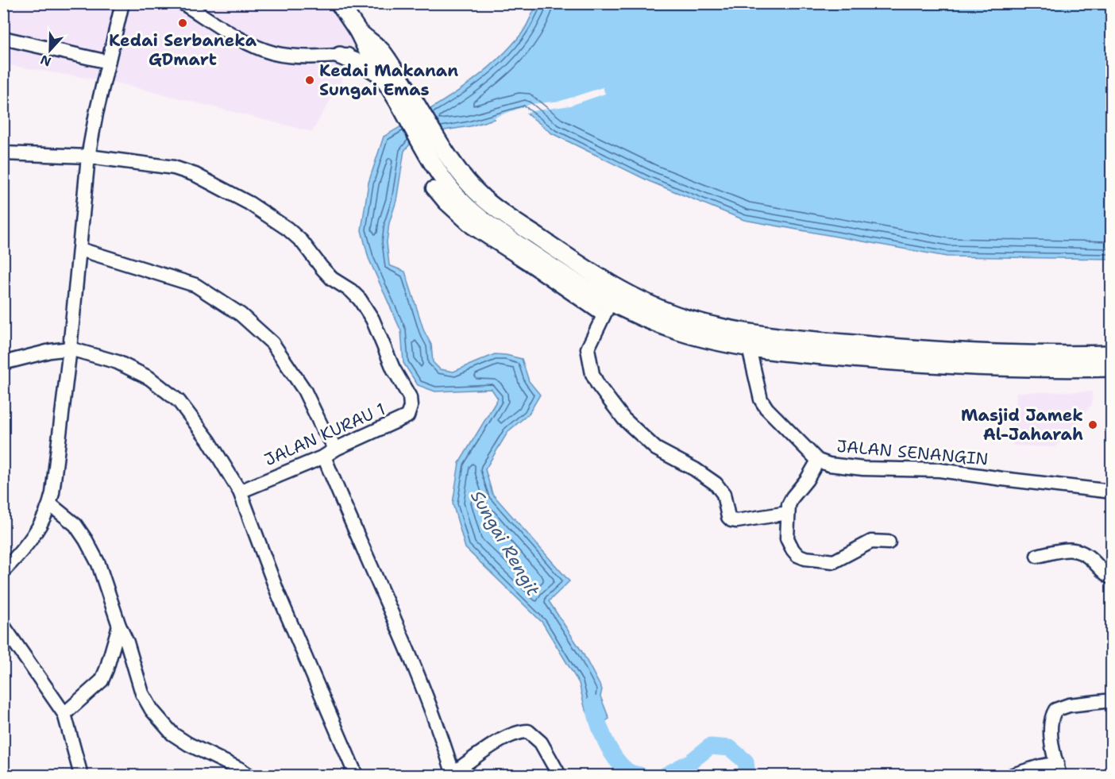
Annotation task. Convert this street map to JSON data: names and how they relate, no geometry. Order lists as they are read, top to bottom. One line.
{"streets":{"street":["JALAN KURAU 1","JALAN SENANGIN"]},"water":["Sungai Rengit"],"places":["Kedai Serbaneka GDmart","Kedai Makanan Sungai Emas","Masjid Jamek Al-Jaharah"],"north":"bottom"}
